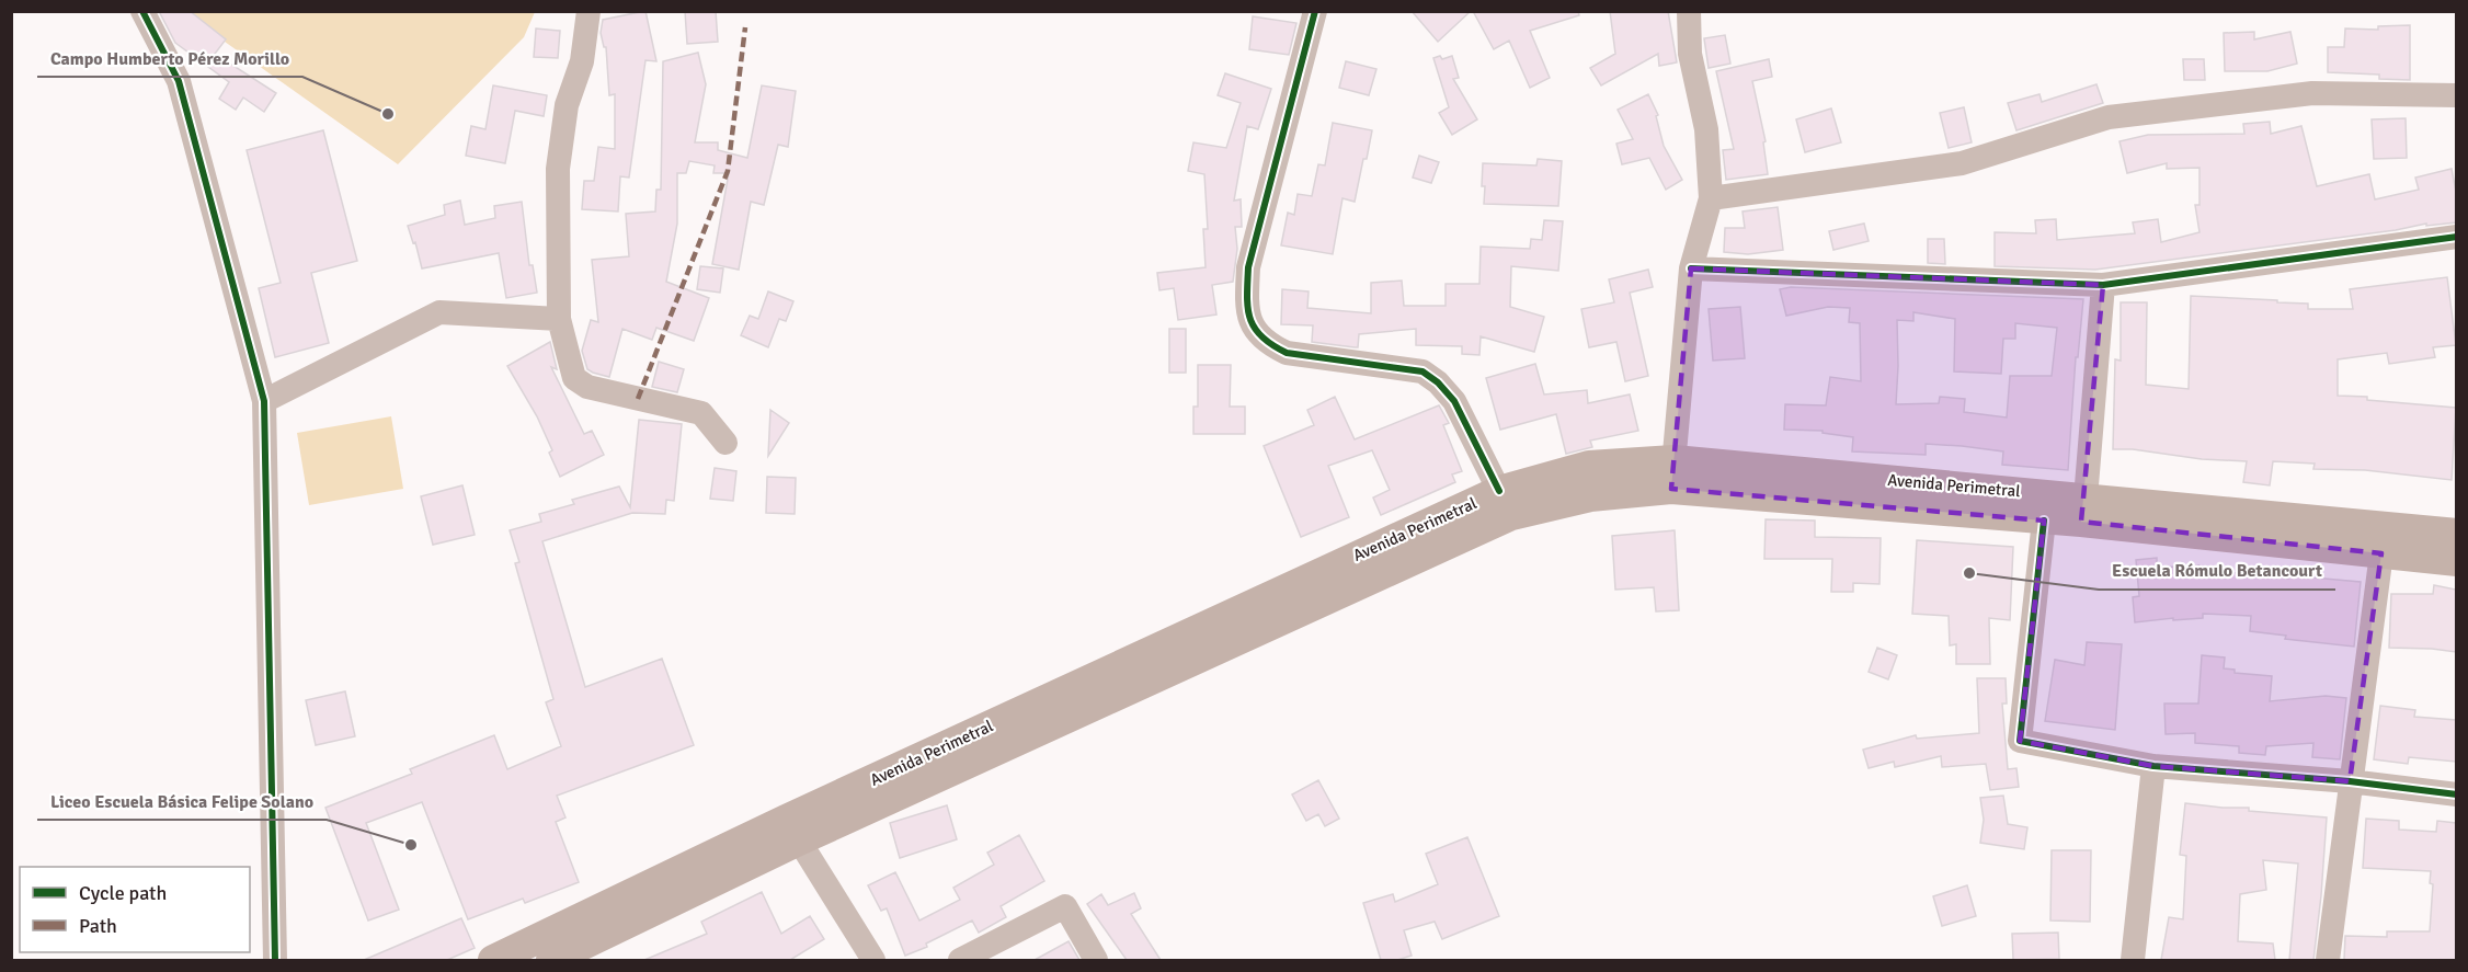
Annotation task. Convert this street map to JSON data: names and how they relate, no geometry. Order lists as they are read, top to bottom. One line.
{"streets":{"main road":["Avenida Perimetral"]},"places":["Campo Humberto Pérez Morillo","Escuela Rómulo Betancourt","Liceo Escuela Básica Felipe Solano"],"legend":["Cycle path","Path"]}
